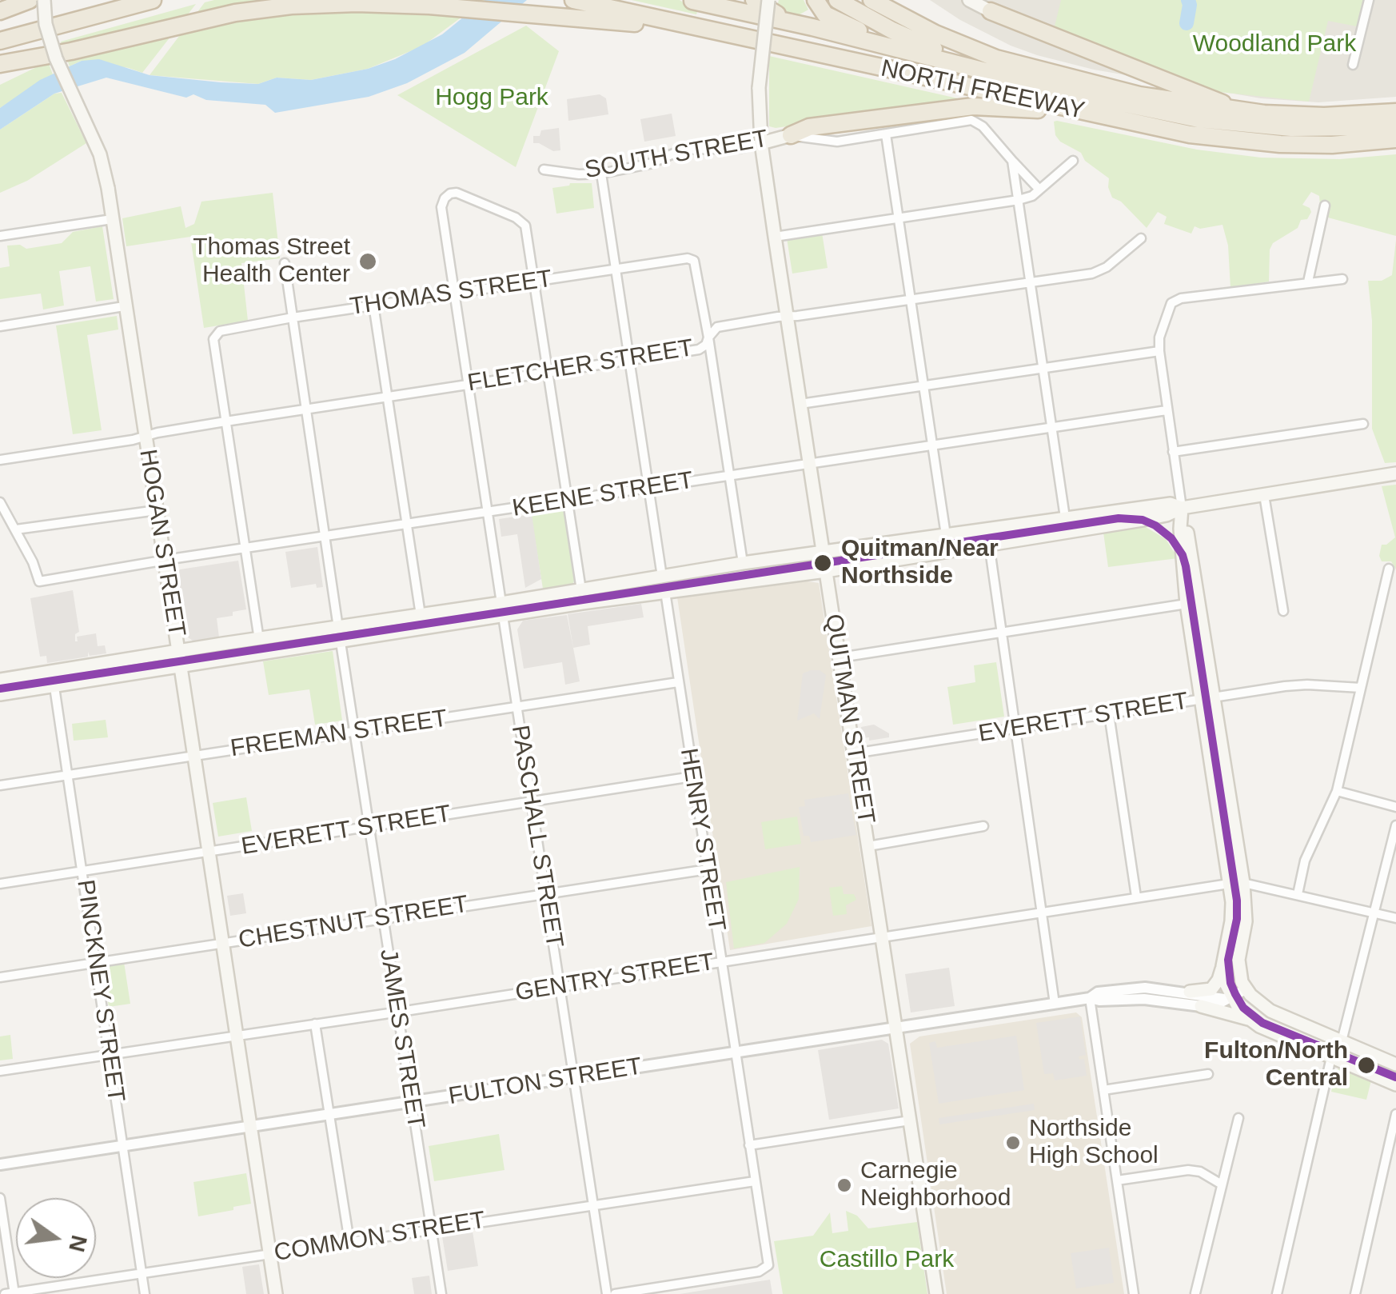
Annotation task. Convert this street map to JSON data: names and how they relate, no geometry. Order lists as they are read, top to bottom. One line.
{"streets":{"highway":["NORTH FREEWAY"],"main road":["SOUTH STREET","HOGAN STREET","QUITMAN STREET"],"street":["THOMAS STREET","FLETCHER STREET","KEENE STREET","EVERETT STREET","FREEMAN STREET","PASCHALL STREET","HENRY STREET","CHESTNUT STREET","GENTRY STREET","PINCKNEY STREET","JAMES STREET","FULTON STREET","COMMON STREET"]},"crossings":[["SOUTH STREET","QUITMAN STREET"],["THOMAS STREET","FLETCHER STREET"],["THOMAS STREET","PASCHALL STREET"],["FLETCHER STREET","HOGAN STREET"],["FLETCHER STREET","QUITMAN STREET"],["FLETCHER STREET","PASCHALL STREET"],["KEENE STREET","HOGAN STREET"],["KEENE STREET","QUITMAN STREET"],["KEENE STREET","PASCHALL STREET"],["HOGAN STREET","EVERETT STREET"],["HOGAN STREET","FREEMAN STREET"],["HOGAN STREET","CHESTNUT STREET"],["HOGAN STREET","GENTRY STREET"],["HOGAN STREET","FULTON STREET"],["HOGAN STREET","COMMON STREET"],["EVERETT STREET","QUITMAN STREET"],["EVERETT STREET","PASCHALL STREET"],["EVERETT STREET","HENRY STREET"],["EVERETT STREET","PINCKNEY STREET"],["EVERETT STREET","JAMES STREET"],["QUITMAN STREET","GENTRY STREET"],["QUITMAN STREET","FULTON STREET"],["FREEMAN STREET","PASCHALL STREET"],["FREEMAN STREET","HENRY STREET"],["FREEMAN STREET","PINCKNEY STREET"],["FREEMAN STREET","JAMES STREET"],["PASCHALL STREET","CHESTNUT STREET"],["PASCHALL STREET","GENTRY STREET"],["PASCHALL STREET","FULTON STREET"],["PASCHALL STREET","COMMON STREET"],["HENRY STREET","CHESTNUT STREET"],["HENRY STREET","GENTRY STREET"],["HENRY STREET","FULTON STREET"],["HENRY STREET","COMMON STREET"],["CHESTNUT STREET","PINCKNEY STREET"],["CHESTNUT STREET","JAMES STREET"],["GENTRY STREET","PINCKNEY STREET"],["GENTRY STREET","JAMES STREET"],["PINCKNEY STREET","FULTON STREET"],["PINCKNEY STREET","COMMON STREET"],["JAMES STREET","FULTON STREET"],["JAMES STREET","COMMON STREET"]],"parks":["Woodland Park","Hogg Park","Castillo Park"],"places":["Thomas Street Health Center","Quitman/Near Northside","Fulton/North Central","Northside High School","Carnegie Neighborhood"],"north":"right"}
